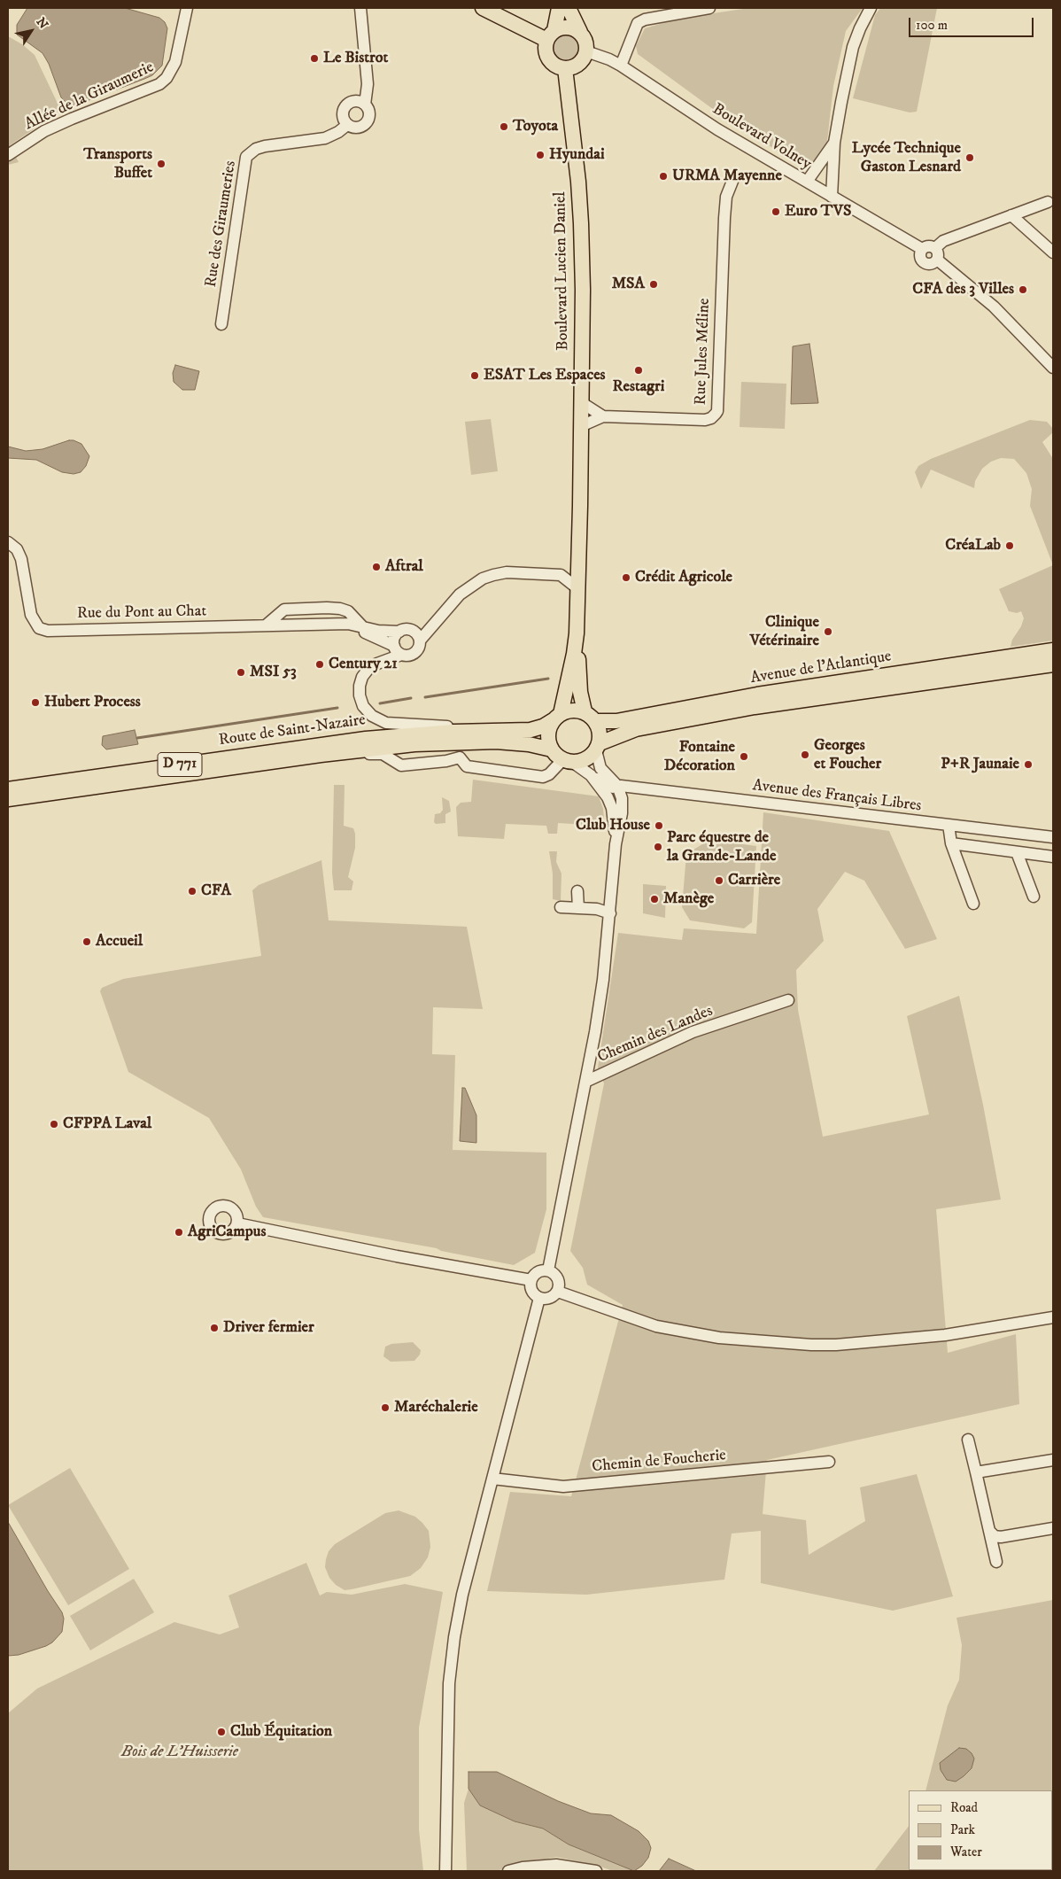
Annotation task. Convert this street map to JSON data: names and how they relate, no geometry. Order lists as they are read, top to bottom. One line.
{"streets":{"main road":["Boulevard Lucien Daniel","Avenue de l'Atlantique","Route de Saint-Nazaire","D 771"],"street":["Allée de la Giraumerie","Boulevard Volney","Rue des Giraumeries","Rue Jules Méline","Rue du Pont au Chat","Avenue des Français Libres","Chemin des Landes","Chemin de Foucherie"]},"crossings":[["Boulevard Volney","Boulevard Lucien Daniel"],["Boulevard Lucien Daniel","Rue Jules Méline"],["Boulevard Lucien Daniel","Avenue de l'Atlantique"],["Boulevard Lucien Daniel","Route de Saint-Nazaire"],["Avenue de l'Atlantique","Route de Saint-Nazaire"]],"parks":["Bois de L'Huisserie"],"places":["Le Bistrot","Toyota","Hyundai","Lycée Technique Gaston Lesnard","Transports Buffet","URMA Mayenne","Euro TVS","MSA","CFA des 3 Villes","Restagri","ESAT Les Espaces","CréaLab","Aftral","Crédit Agricole","Clinique Vétérinaire","Century 21","MSI 53","Hubert Process","Georges et Foucher","Fontaine Décoration","P+R Jaunaie","Club House","Parc équestre de la Grande-Lande","Carrière","CFA","Manège","Accueil","CFPPA Laval","AgriCampus","Driver fermier","Maréchalerie","Club Équitation"],"legend":["Road","Park","Water"],"scale_bar":"100 m","north":"top right"}
